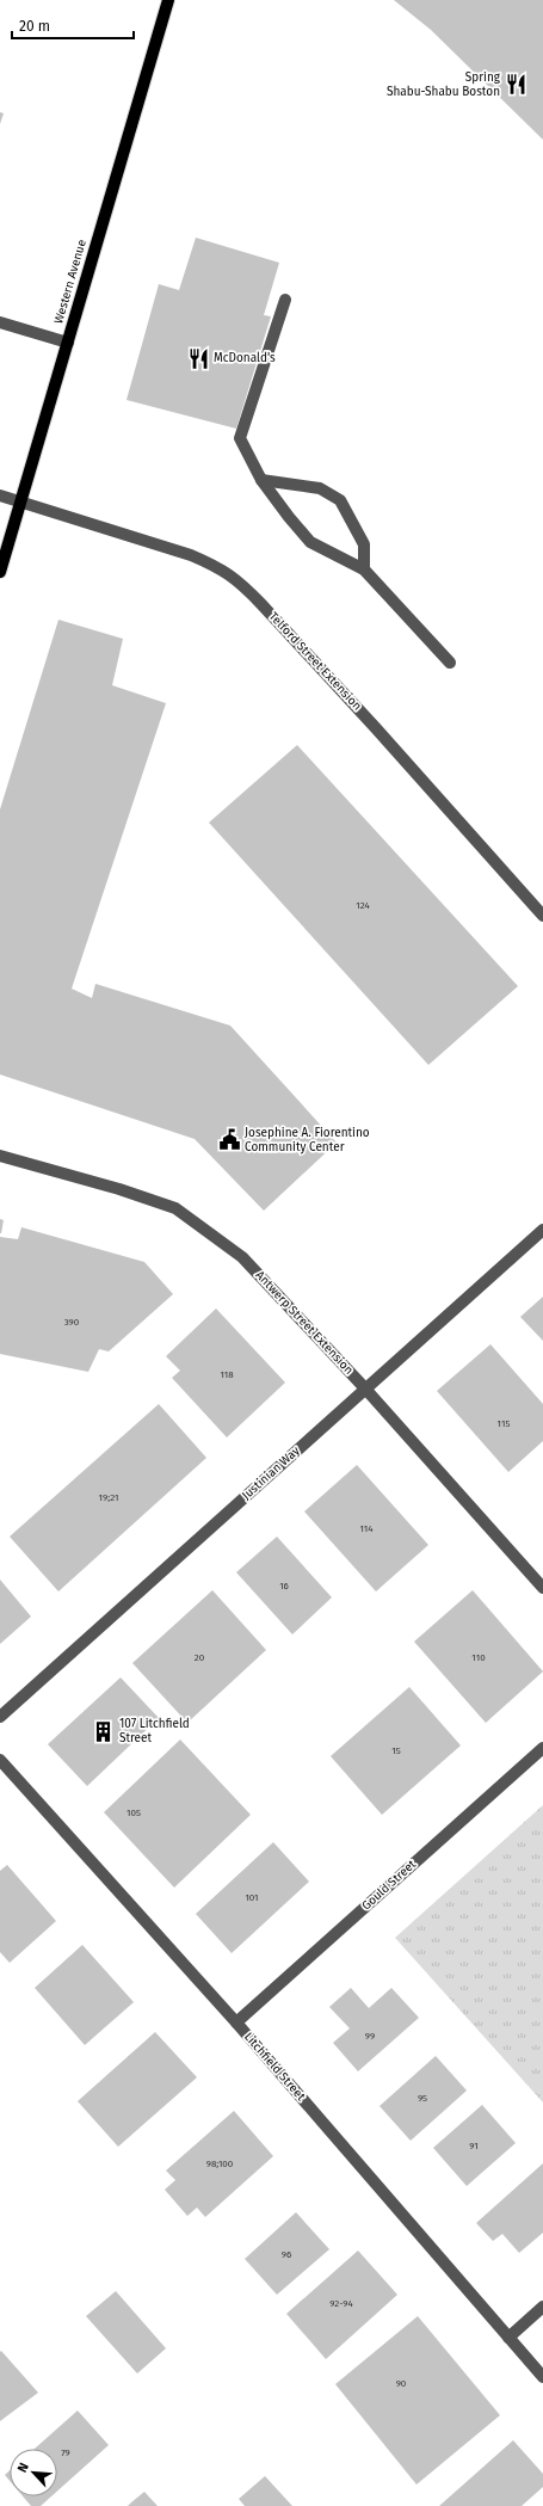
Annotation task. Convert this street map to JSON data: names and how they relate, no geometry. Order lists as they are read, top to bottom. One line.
{"streets":{"main road":["Western Avenue"],"street":["Telford Street Extension","Antwerp Street Extension","Justinian Way","Gould Street","Litchfield Street"]},"crossings":[["Western Avenue","Telford Street Extension"],["Antwerp Street Extension","Justinian Way"],["Gould Street","Litchfield Street"]],"places":{"restaurant":["Spring Shabu-Shabu Boston","McDonald's"],"public building":["Josephine A. Fiorentino Community Center"],"building":["107 Litchfield Street"]},"house_numbers":["124","390","118","115","19;21","114","16","20","110","15","105","101","99","95","91","98;100","96","92-94","90","79"],"scale_bar":"20 m","north":"top left"}
